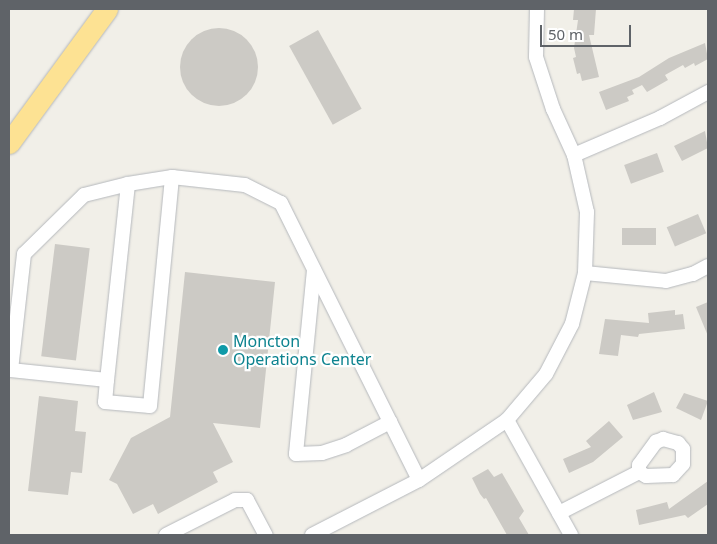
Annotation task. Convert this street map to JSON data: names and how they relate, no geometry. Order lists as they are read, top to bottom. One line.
{"places":["Moncton Operations Center"],"scale_bar":"50 m"}
